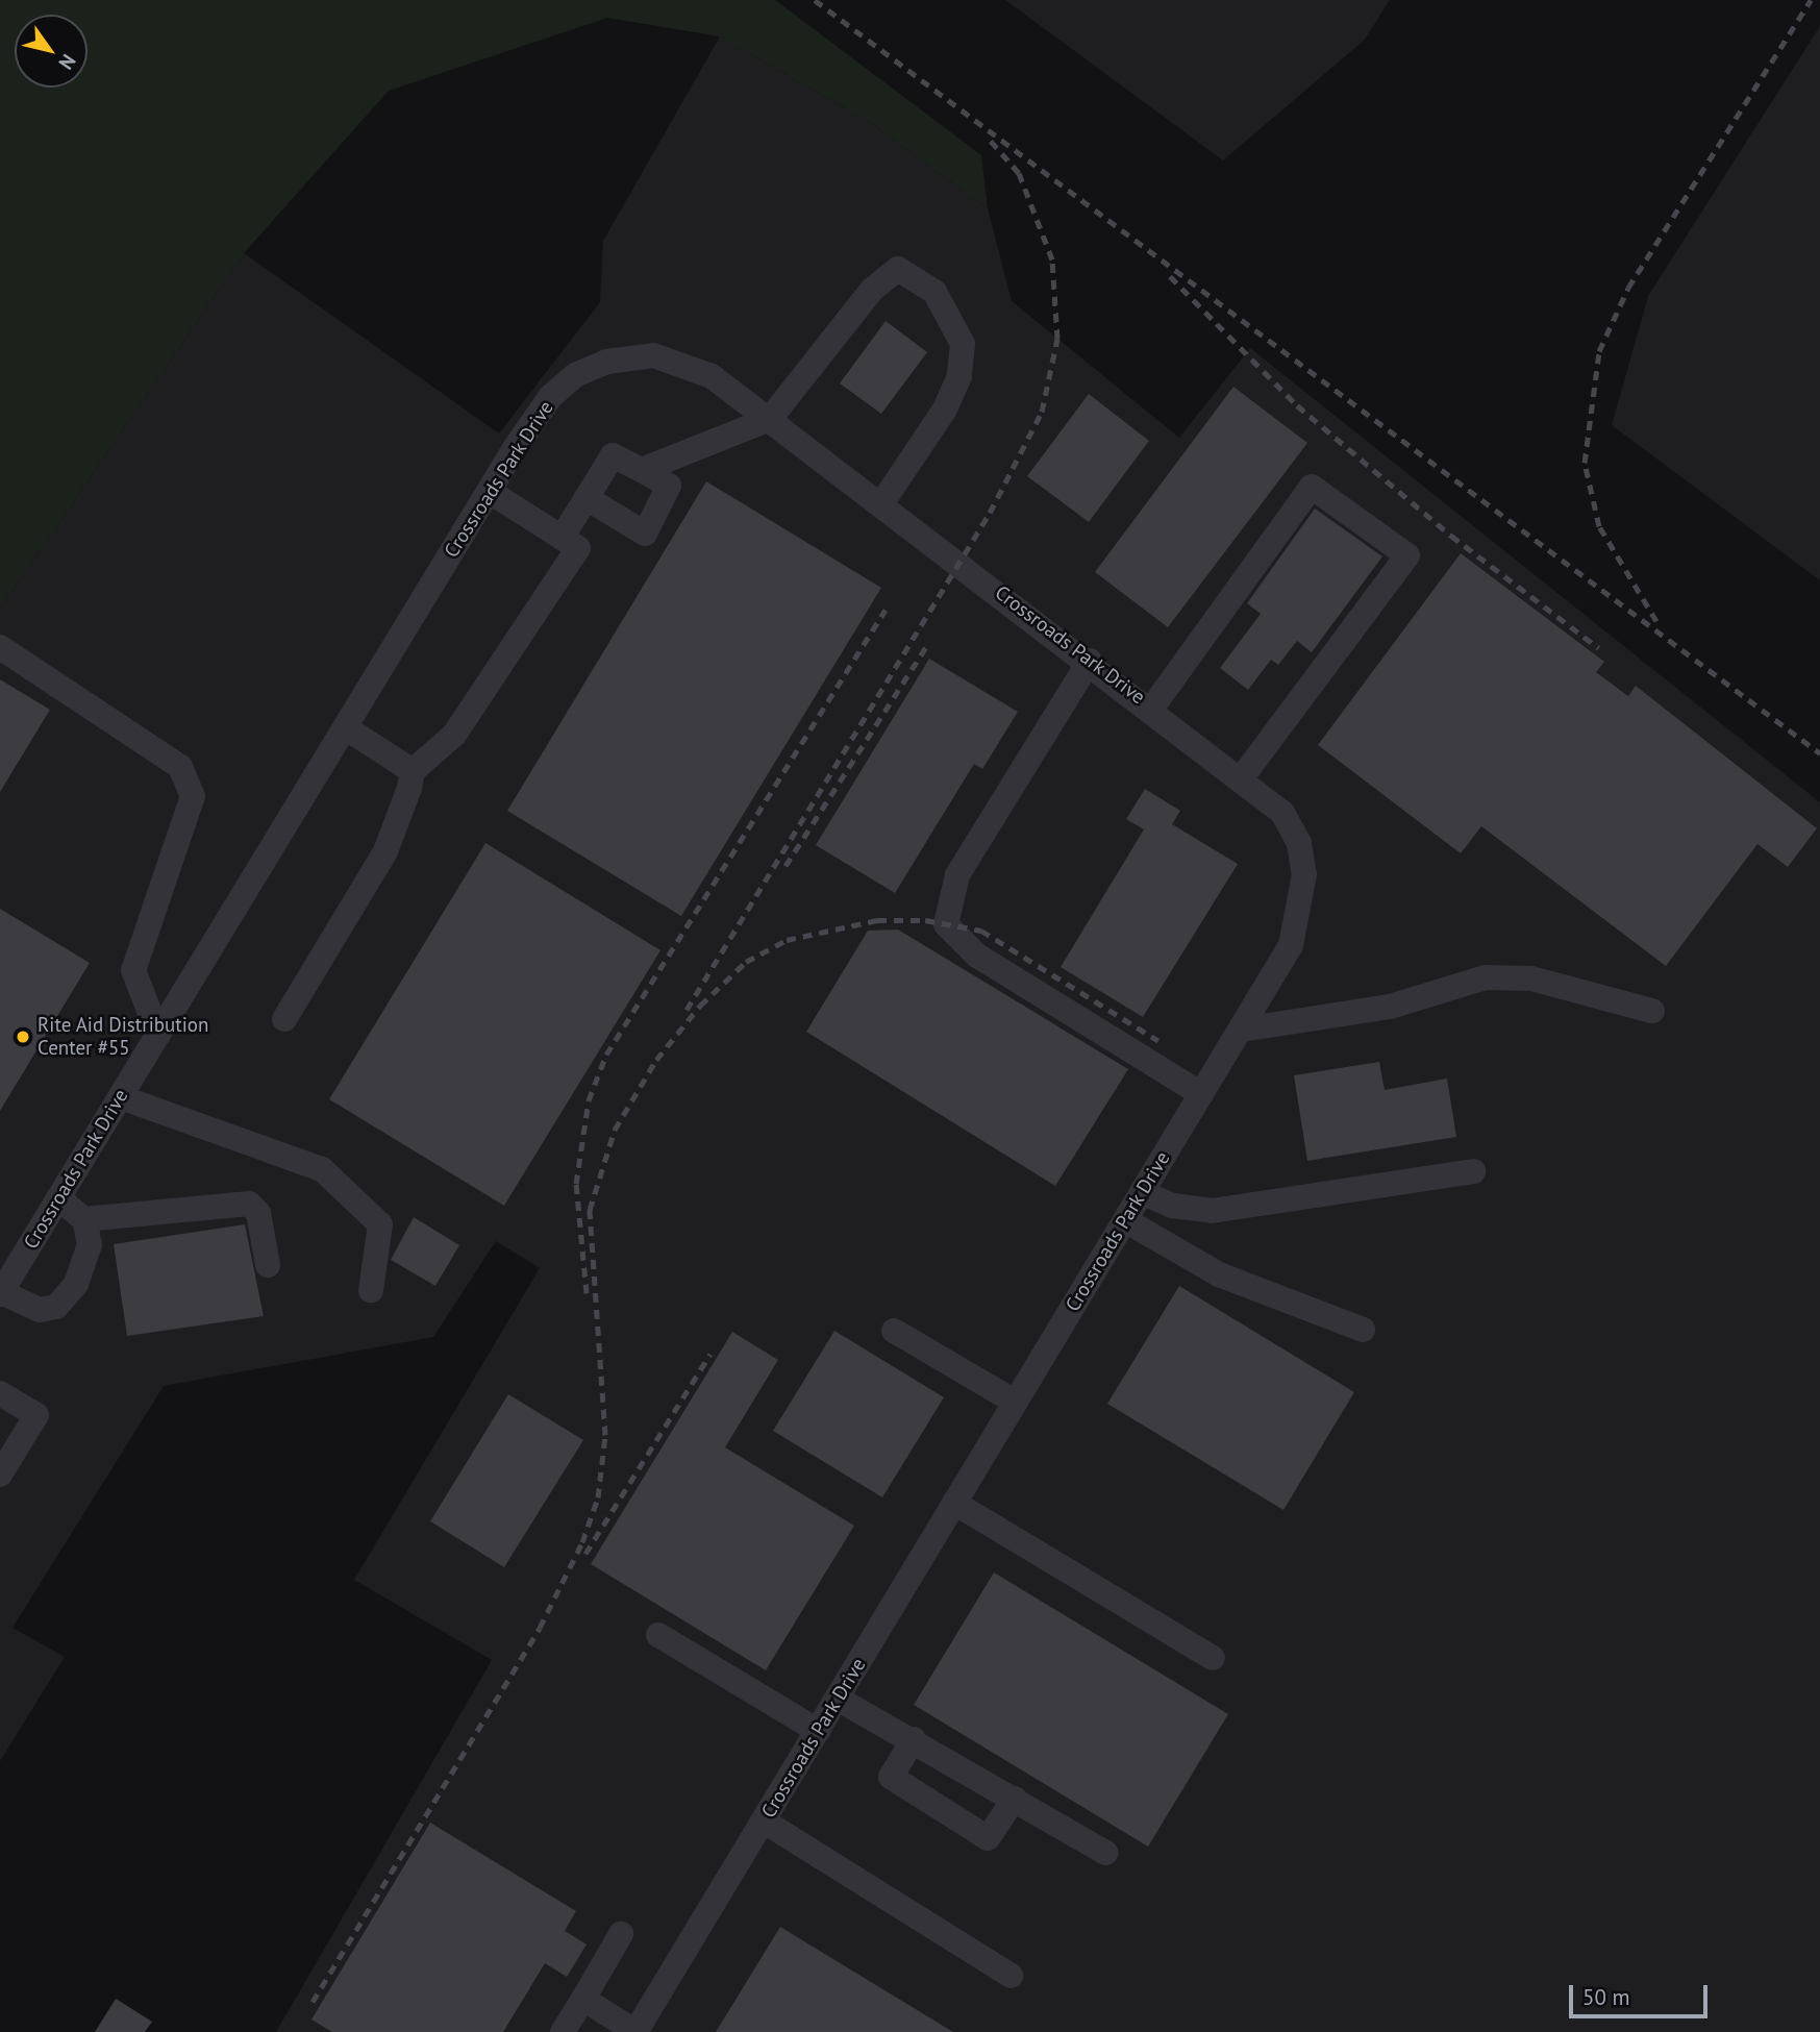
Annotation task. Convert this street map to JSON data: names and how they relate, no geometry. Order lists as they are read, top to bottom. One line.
{"streets":{"street":["Crossroads Park Drive"]},"places":["Rite Aid Distribution Center #55"],"scale_bar":"50 m","north":"bottom right"}
